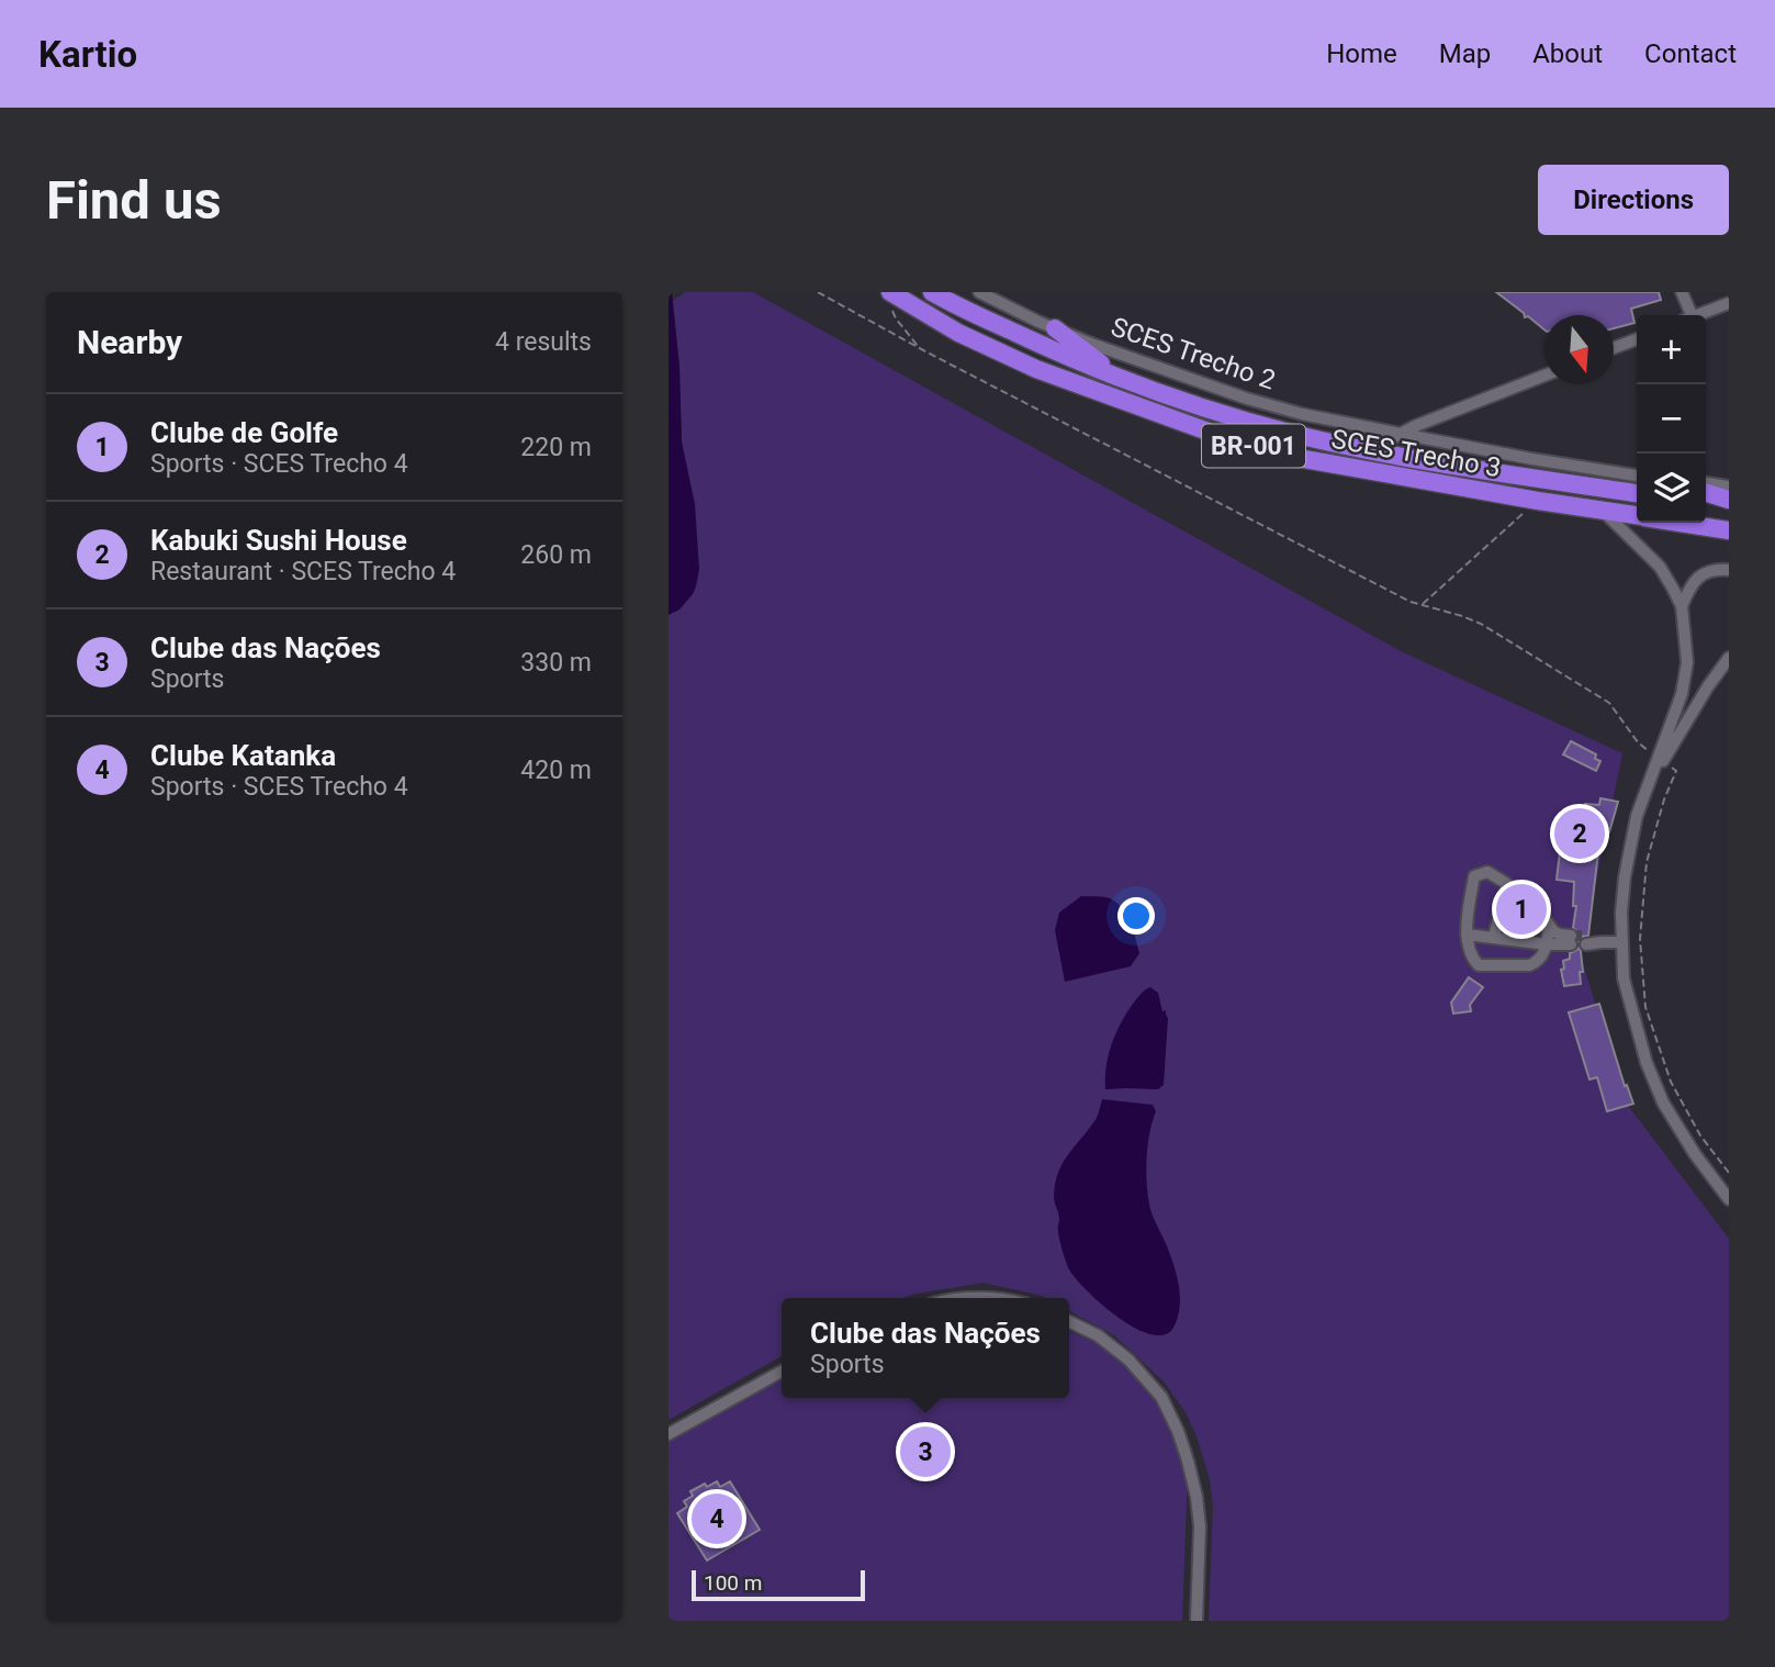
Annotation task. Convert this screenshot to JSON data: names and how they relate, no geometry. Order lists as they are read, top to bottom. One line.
{"streets":{"highway":["BR-001","SCES Trecho 3"],"street":["SCES Trecho 2"]},"scale_bar":"100 m","north":"bottom","page":{"header":"Kartio","nav":["Home","Map","About","Contact"],"buttons":"Directions","title":"Find us","heading":["Nearby","4 results"],"map_buttons":["+","−"],"list":[{"mark":"1","name":"Clube de Golfe","note":"Sports · SCES Trecho 4","value":"220 m"},{"mark":"2","name":"Kabuki Sushi House","note":"Restaurant · SCES Trecho 4","value":"260 m"},{"mark":"3","name":"Clube das Nações","note":"Sports","value":"330 m"},{"mark":"4","name":"Clube Katanka","note":"Sports · SCES Trecho 4","value":"420 m"}],"pins":["2","1","3","4"],"popup":["Clube das Nações","Sports"],"scale":"100 m"}}
